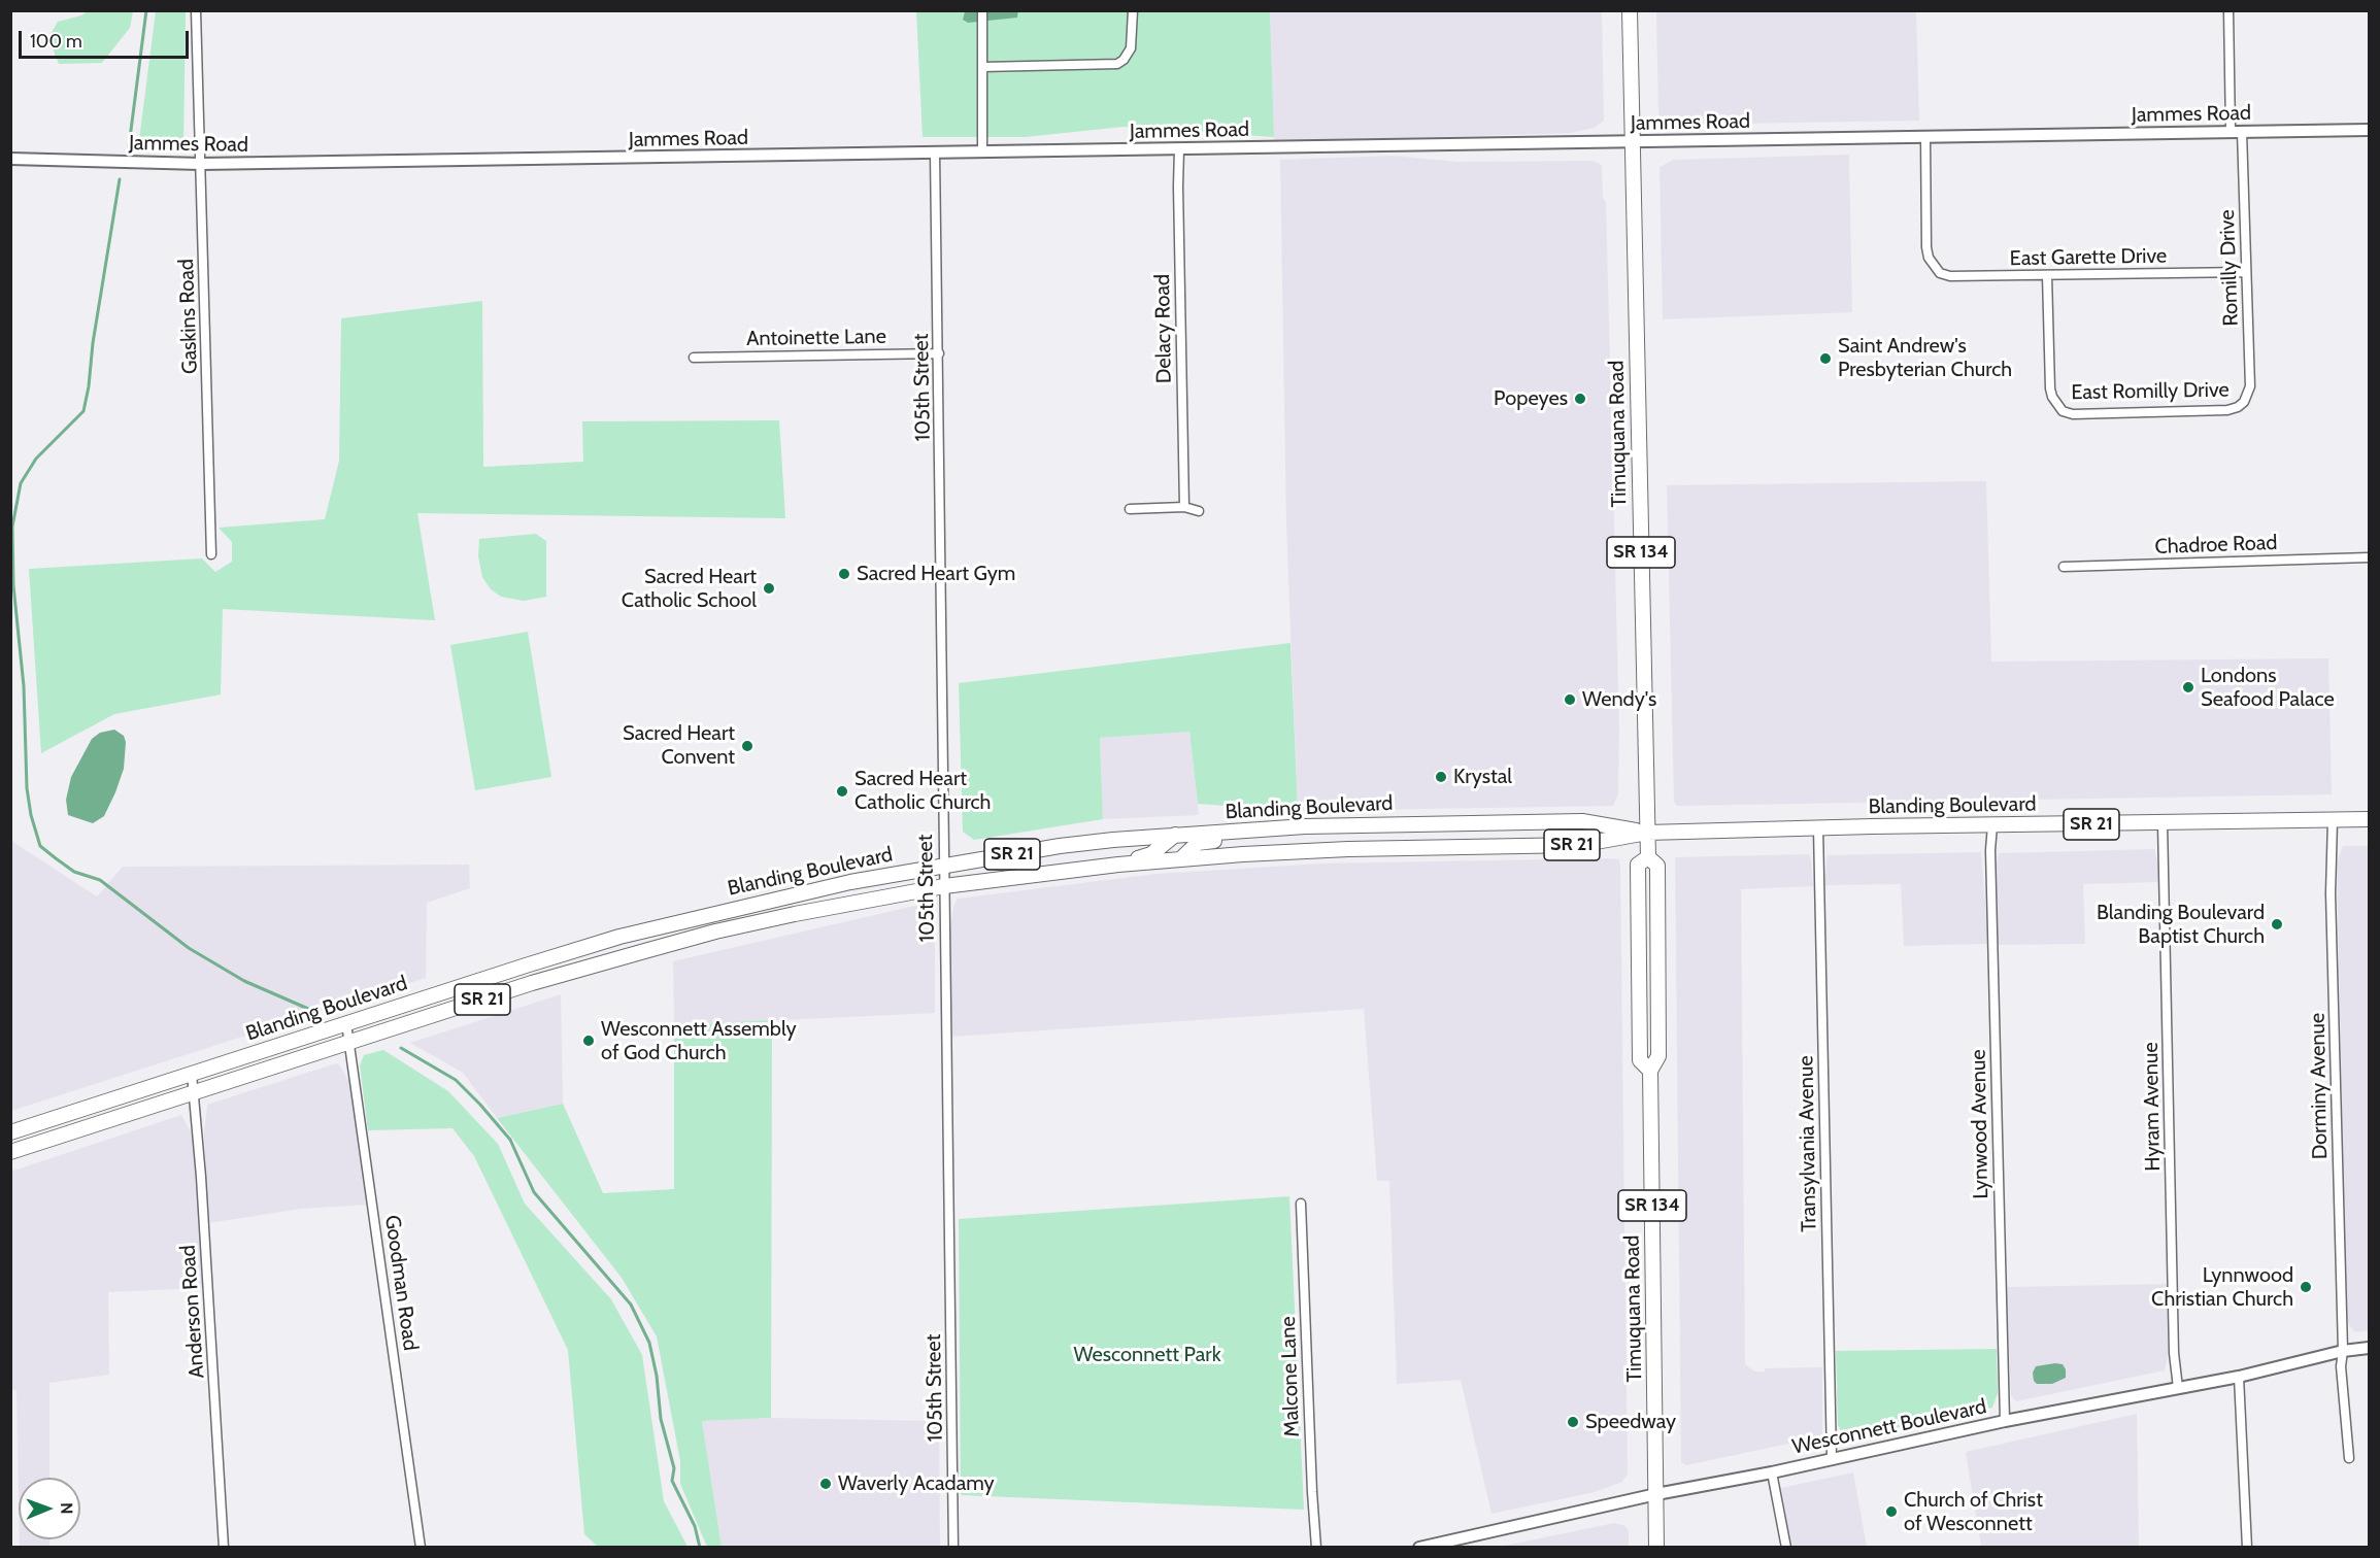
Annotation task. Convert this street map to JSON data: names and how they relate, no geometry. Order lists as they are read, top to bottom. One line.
{"streets":{"main road":["Timuquana Road","SR 134","Blanding Boulevard","SR 21"],"street":["Jammes Road","East Garette Drive","Romilly Drive","Gaskins Road","Delacy Road","Antoinette Lane","105th Street","East Romilly Drive","Chadroe Road","Dorminy Avenue","Hyram Avenue","Lynwood Avenue","Transylvania Avenue","Goodman Road","Anderson Road","Malcone Lane","Wesconnett Boulevard"]},"crossings":[["Jammes Road","East Garette Drive"],["Jammes Road","Romilly Drive"],["Jammes Road","Gaskins Road"],["Jammes Road","Delacy Road"],["Jammes Road","105th Street"],["Jammes Road","Timuquana Road"],["East Garette Drive","Romilly Drive"],["East Garette Drive","East Romilly Drive"],["Romilly Drive","East Romilly Drive"],["Antoinette Lane","105th Street"],["105th Street","Blanding Boulevard"],["Timuquana Road","Blanding Boulevard"],["Timuquana Road","Wesconnett Boulevard"],["Blanding Boulevard","Dorminy Avenue"],["Blanding Boulevard","Hyram Avenue"],["Blanding Boulevard","Lynwood Avenue"],["Blanding Boulevard","Transylvania Avenue"],["Blanding Boulevard","Goodman Road"],["Blanding Boulevard","Anderson Road"],["Dorminy Avenue","Wesconnett Boulevard"],["Hyram Avenue","Wesconnett Boulevard"],["Lynwood Avenue","Wesconnett Boulevard"],["Transylvania Avenue","Wesconnett Boulevard"]],"parks":["Wesconnett Park"],"places":["Saint Andrew's Presbyterian Church","Popeyes","Sacred Heart Gym","Sacred Heart Catholic School","Londons Seafood Palace","Wendy's","Sacred Heart Convent","Krystal","Sacred Heart Catholic Church","Blanding Boulevard Baptist Church","Wesconnett Assembly of God Church","Lynnwood Christian Church","Speedway","Waverly Acadamy","Church of Christ of Wesconnett"],"scale_bar":"100 m","north":"right"}
